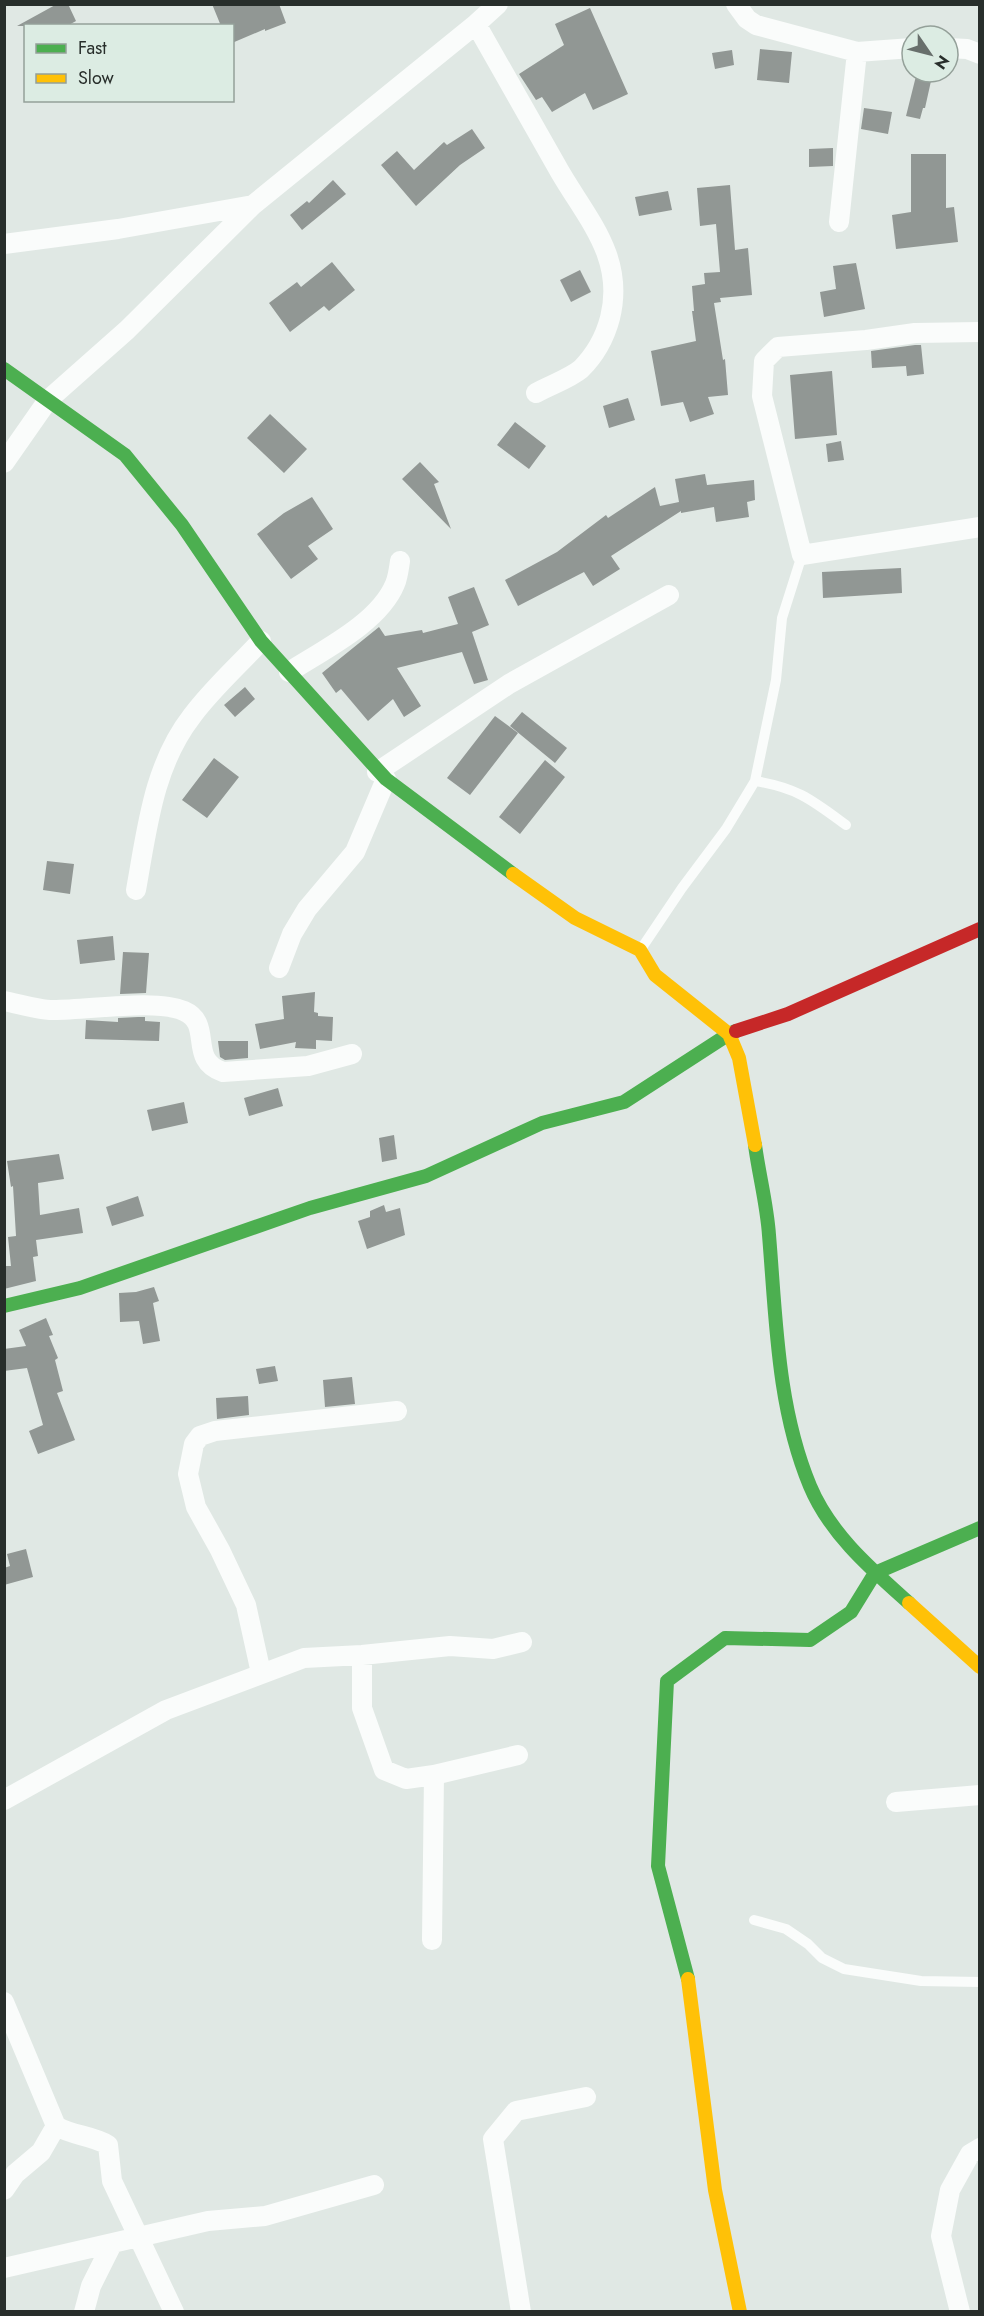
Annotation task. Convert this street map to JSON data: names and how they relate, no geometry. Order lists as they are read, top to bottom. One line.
{"legend":["Fast","Slow"],"north":"bottom right"}
